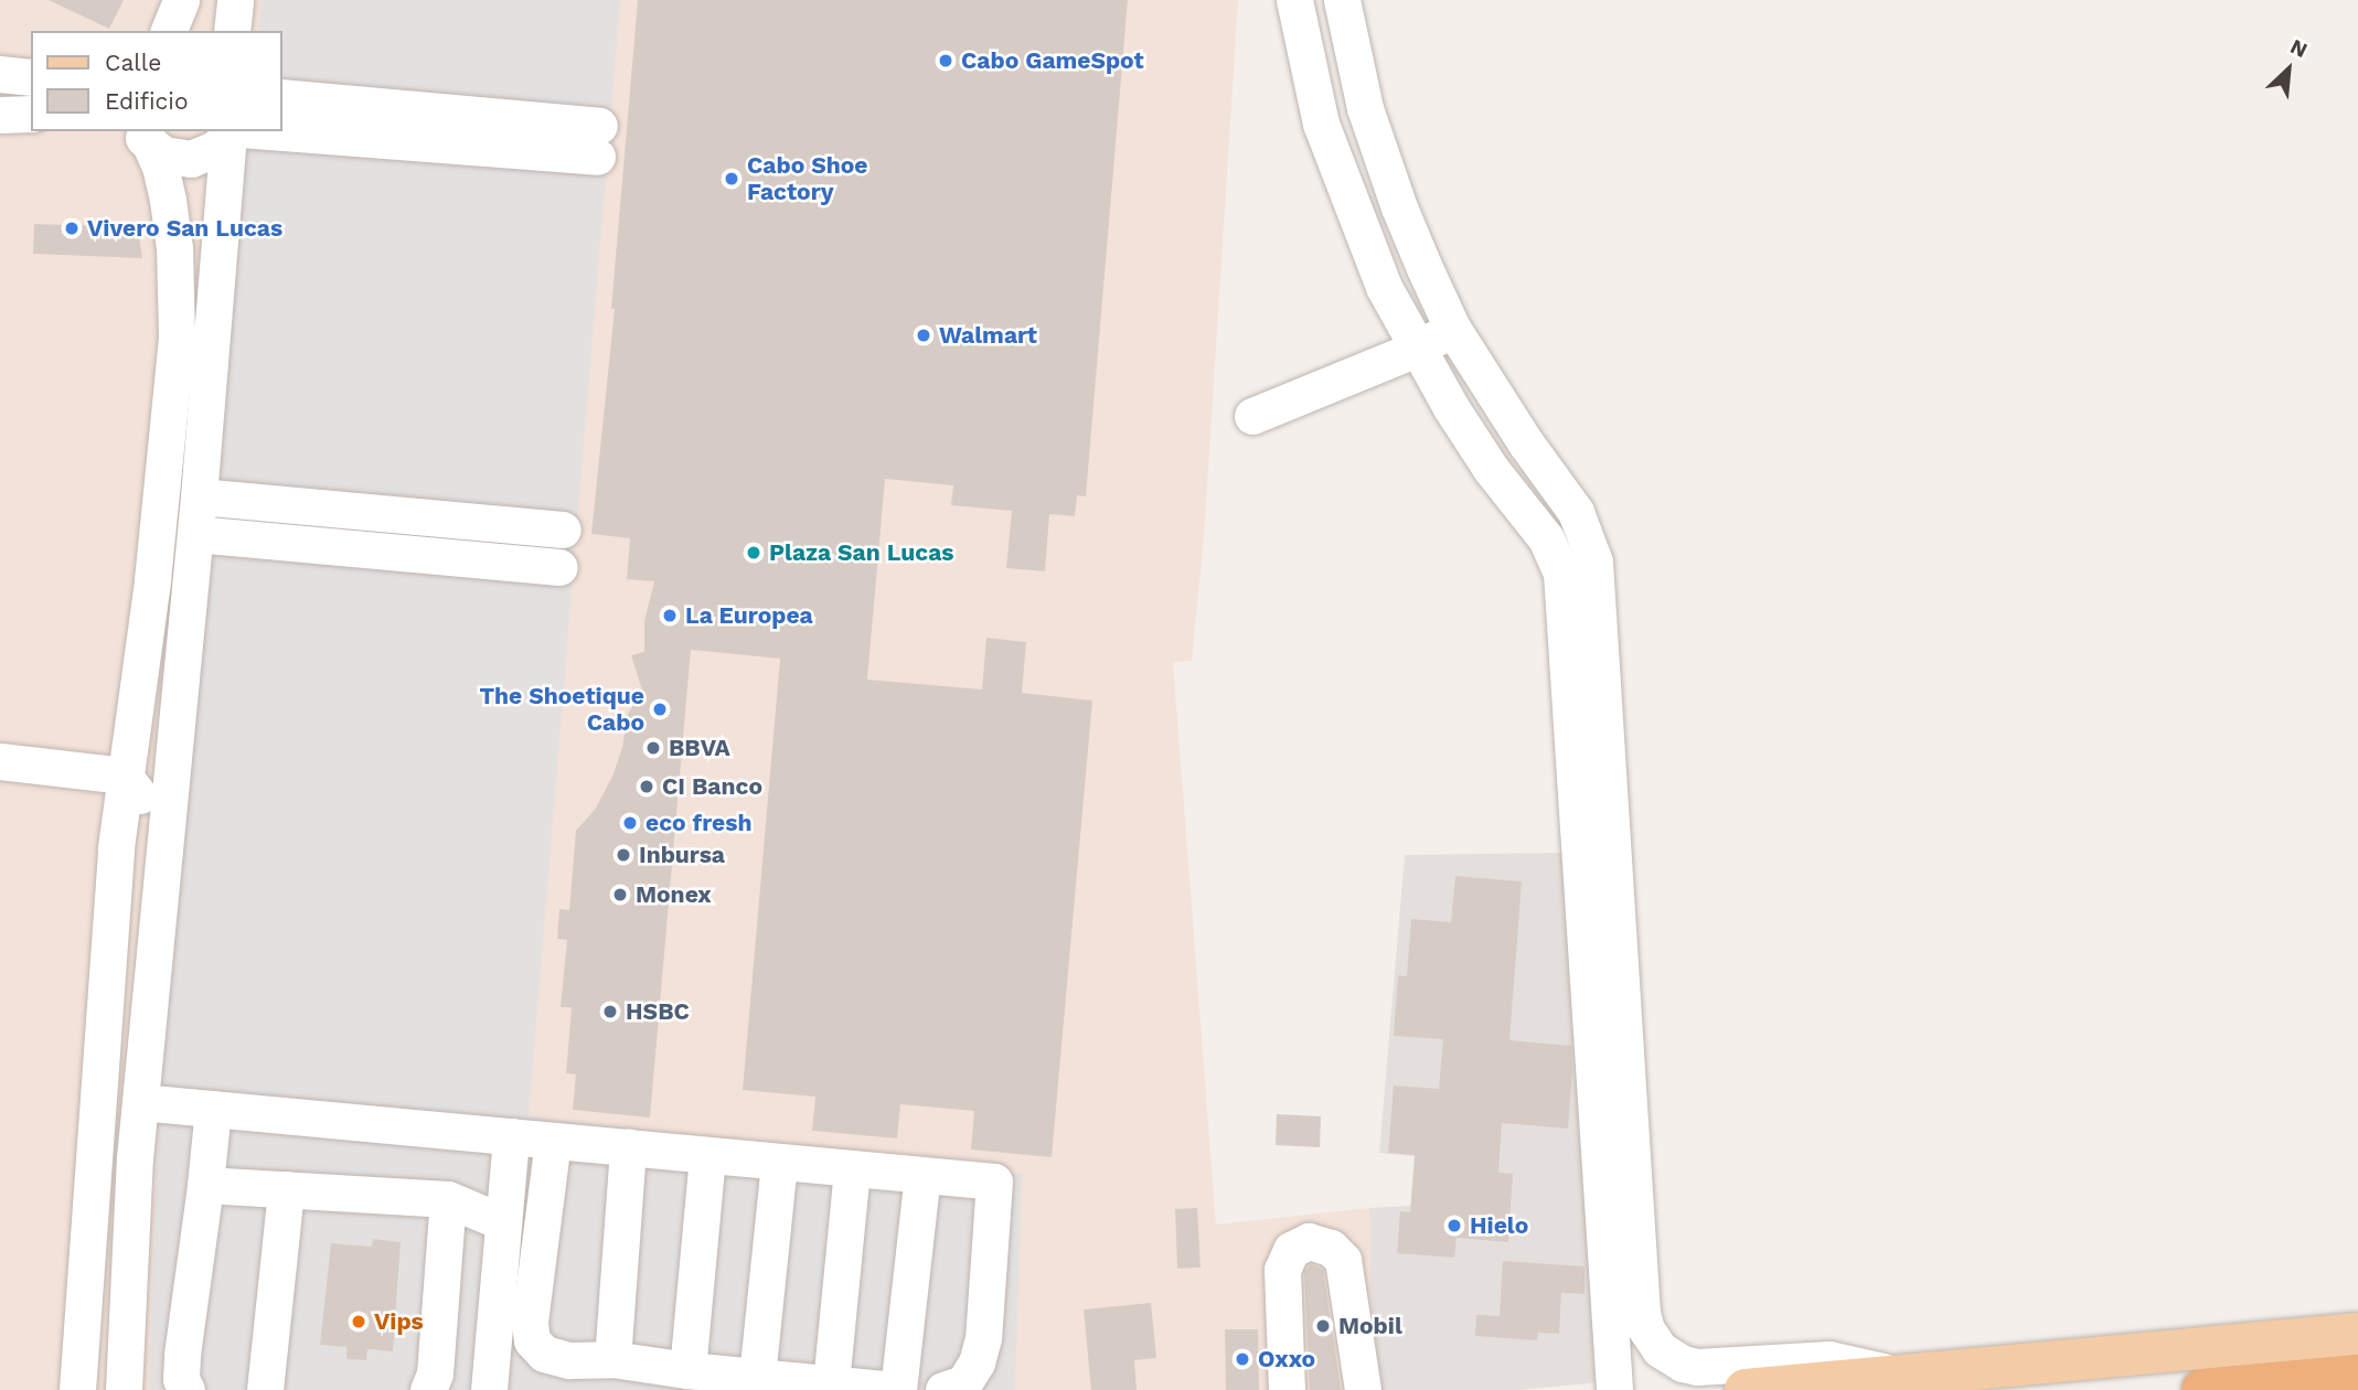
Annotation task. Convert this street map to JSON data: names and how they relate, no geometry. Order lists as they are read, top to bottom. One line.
{"places":["Cabo GameSpot","Cabo Shoe Factory","Vivero San Lucas","Walmart","Plaza San Lucas","La Europea","The Shoetique Cabo","BBVA","CI Banco","eco fresh","Inbursa","Monex","HSBC","Hielo","Vips","Mobil","Oxxo"],"legend":["Calle","Edificio"],"north":"top right"}
